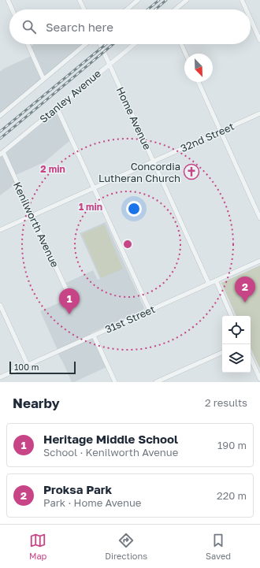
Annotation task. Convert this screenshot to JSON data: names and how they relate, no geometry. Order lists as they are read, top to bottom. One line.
{"streets":{"street":["Stanley Avenue","Home Avenue","32nd Street","Kenilworth Avenue","31st Street"]},"crossings":[["Stanley Avenue","Home Avenue"],["Stanley Avenue","Kenilworth Avenue"],["Home Avenue","32nd Street"],["Home Avenue","31st Street"],["32nd Street","Kenilworth Avenue"]],"places":{"church":["Concordia Lutheran Church"]},"scale_bar":"100 m","north":"bottom right","page":{"search":"Search here","pins":["2","1"],"scale":"100 m","heading":["Nearby","2 results"],"list":[{"mark":"1","name":"Heritage Middle School","note":"School · Kenilworth Avenue","value":"190 m"},{"mark":"2","name":"Proksa Park","note":"Park · Home Avenue","value":"220 m"}],"nav":["Map","Directions","Saved"]},"rings":["2 min","1 min"]}
